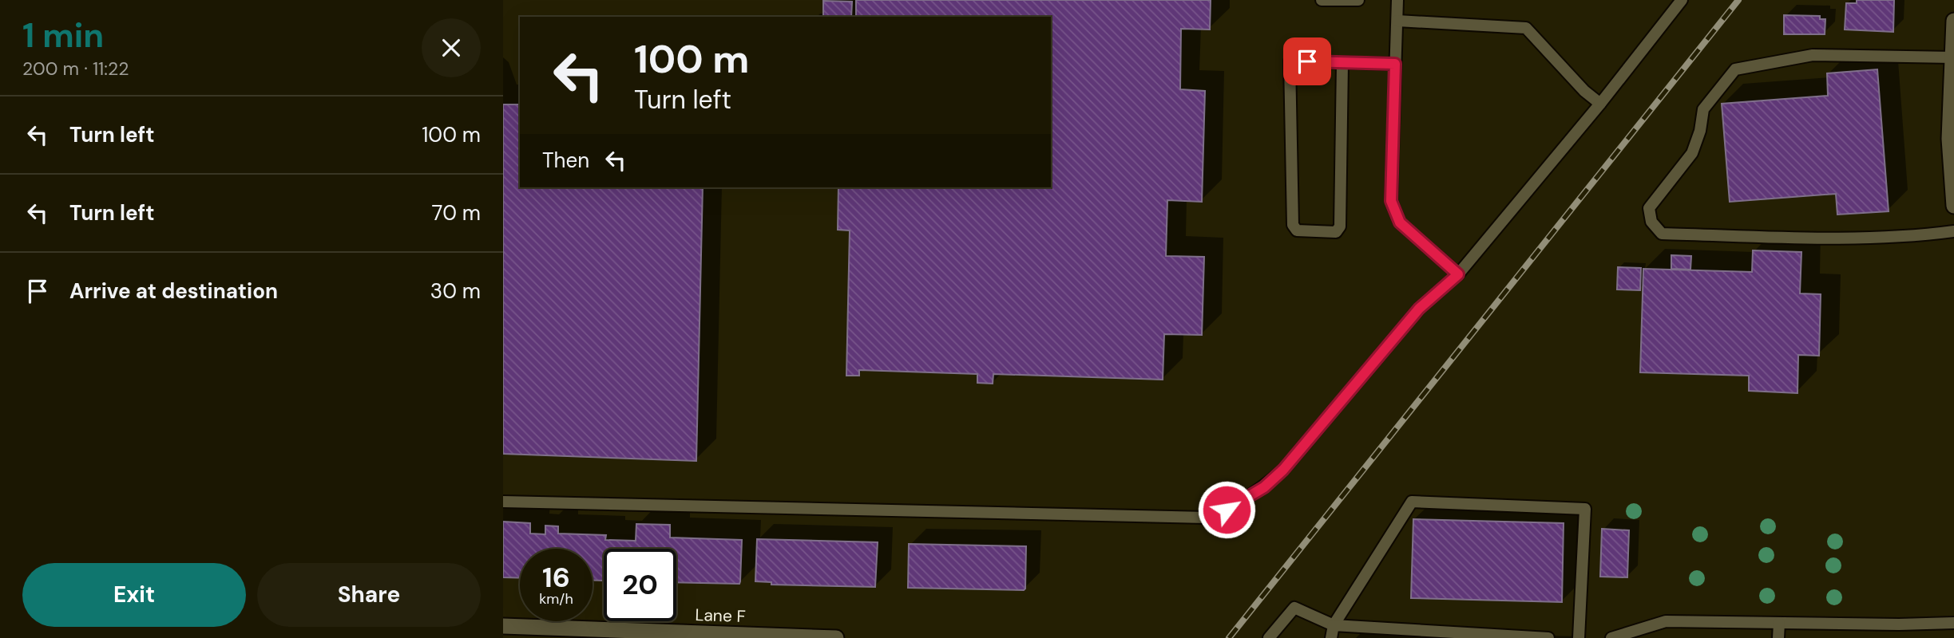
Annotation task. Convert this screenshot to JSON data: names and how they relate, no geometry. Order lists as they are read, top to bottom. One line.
{"streets":{"street":["Lane F"]},"page":{"heading":["1 min","200 m · 11:22"],"turn":["100 m","Turn left"],"list":[{"name":"Turn left","value":"100 m"},{"name":"Turn left","value":"70 m"},{"name":"Arrive at destination","value":"30 m"}],"then":"Then","speed":"16 km/h","limit":"20","buttons":["Exit","Share"]}}
